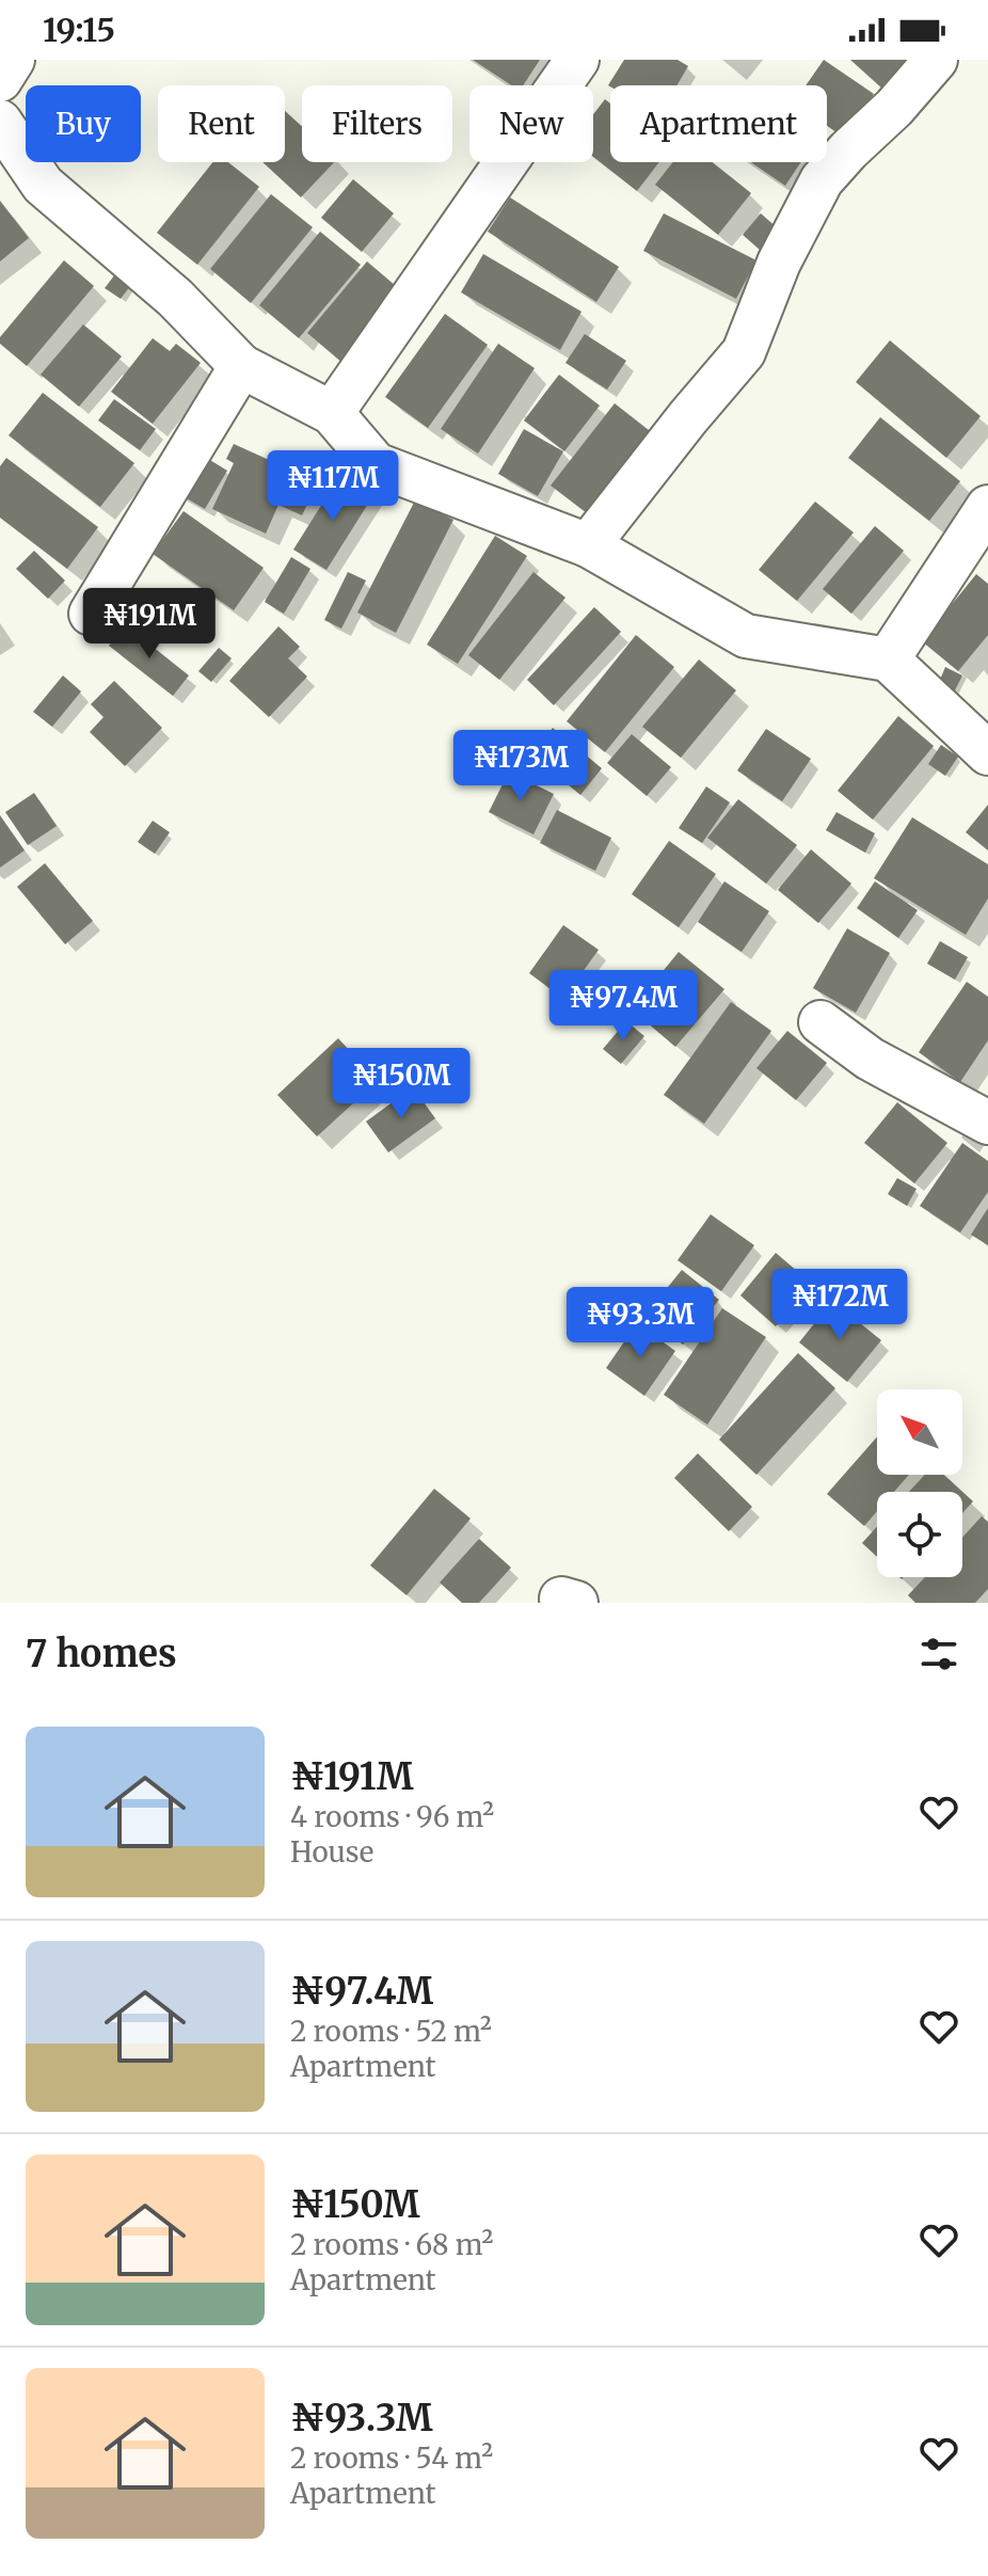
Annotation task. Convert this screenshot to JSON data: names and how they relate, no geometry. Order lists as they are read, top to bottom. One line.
{"north":"top left","page":{"status":"19:15","chip":["Buy","Rent","Filters","New","Apartment"],"price":["₦117M","₦191M","₦173M","₦97.4M","₦150M","₦172M","₦93.3M"],"heading":"7 homes","list":[{"name":"₦191M","note":"4 rooms · 96 m² · House"},{"name":"₦97.4M","note":"2 rooms · 52 m² · Apartment"},{"name":"₦150M","note":"2 rooms · 68 m² · Apartment"},{"name":"₦93.3M","note":"2 rooms · 54 m² · Apartment"}]}}
